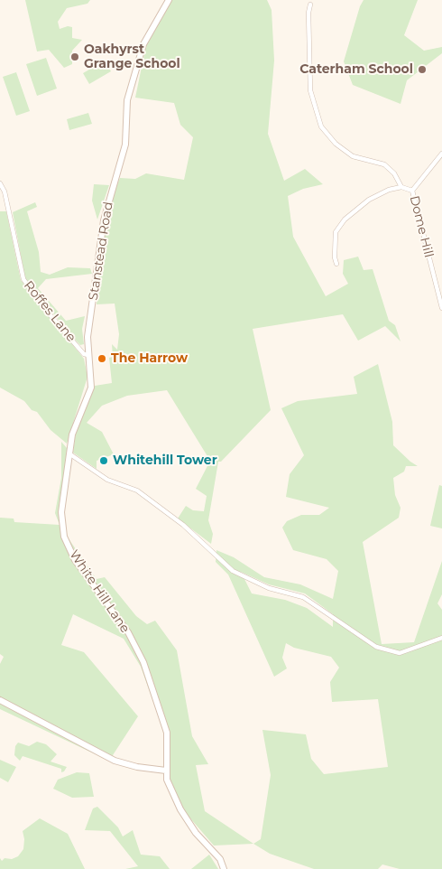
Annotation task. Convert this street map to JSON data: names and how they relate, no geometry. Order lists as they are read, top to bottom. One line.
{"streets":{"street":["Dome Hill","Stanstead Road","Roffes Lane","White Hill Lane"]},"crossings":[["Stanstead Road","Roffes Lane"],["Stanstead Road","White Hill Lane"]],"places":["Oakhyrst Grange School","Caterham School","The Harrow","Whitehill Tower"]}
